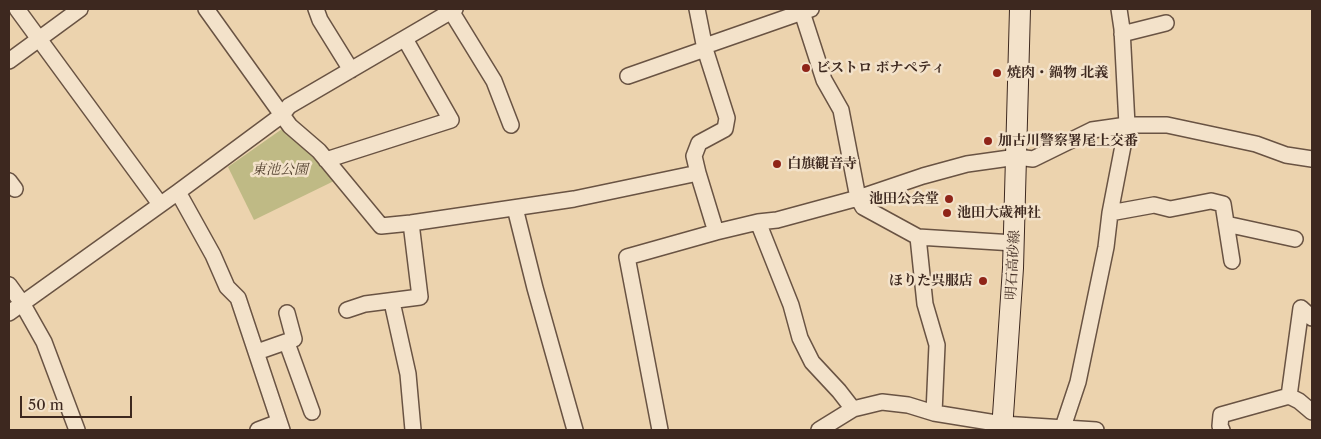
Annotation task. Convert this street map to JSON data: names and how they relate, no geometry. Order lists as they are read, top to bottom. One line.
{"streets":{"main road":["明石高砂線"]},"parks":["東池公園"],"places":["ビストロ ボナペティ","焼肉・鍋物 北義","加古川警察署尾上交番","白旗観音寺","池田公会堂","池田大歳神社","ほりた呉服店"],"scale_bar":"50 m"}
